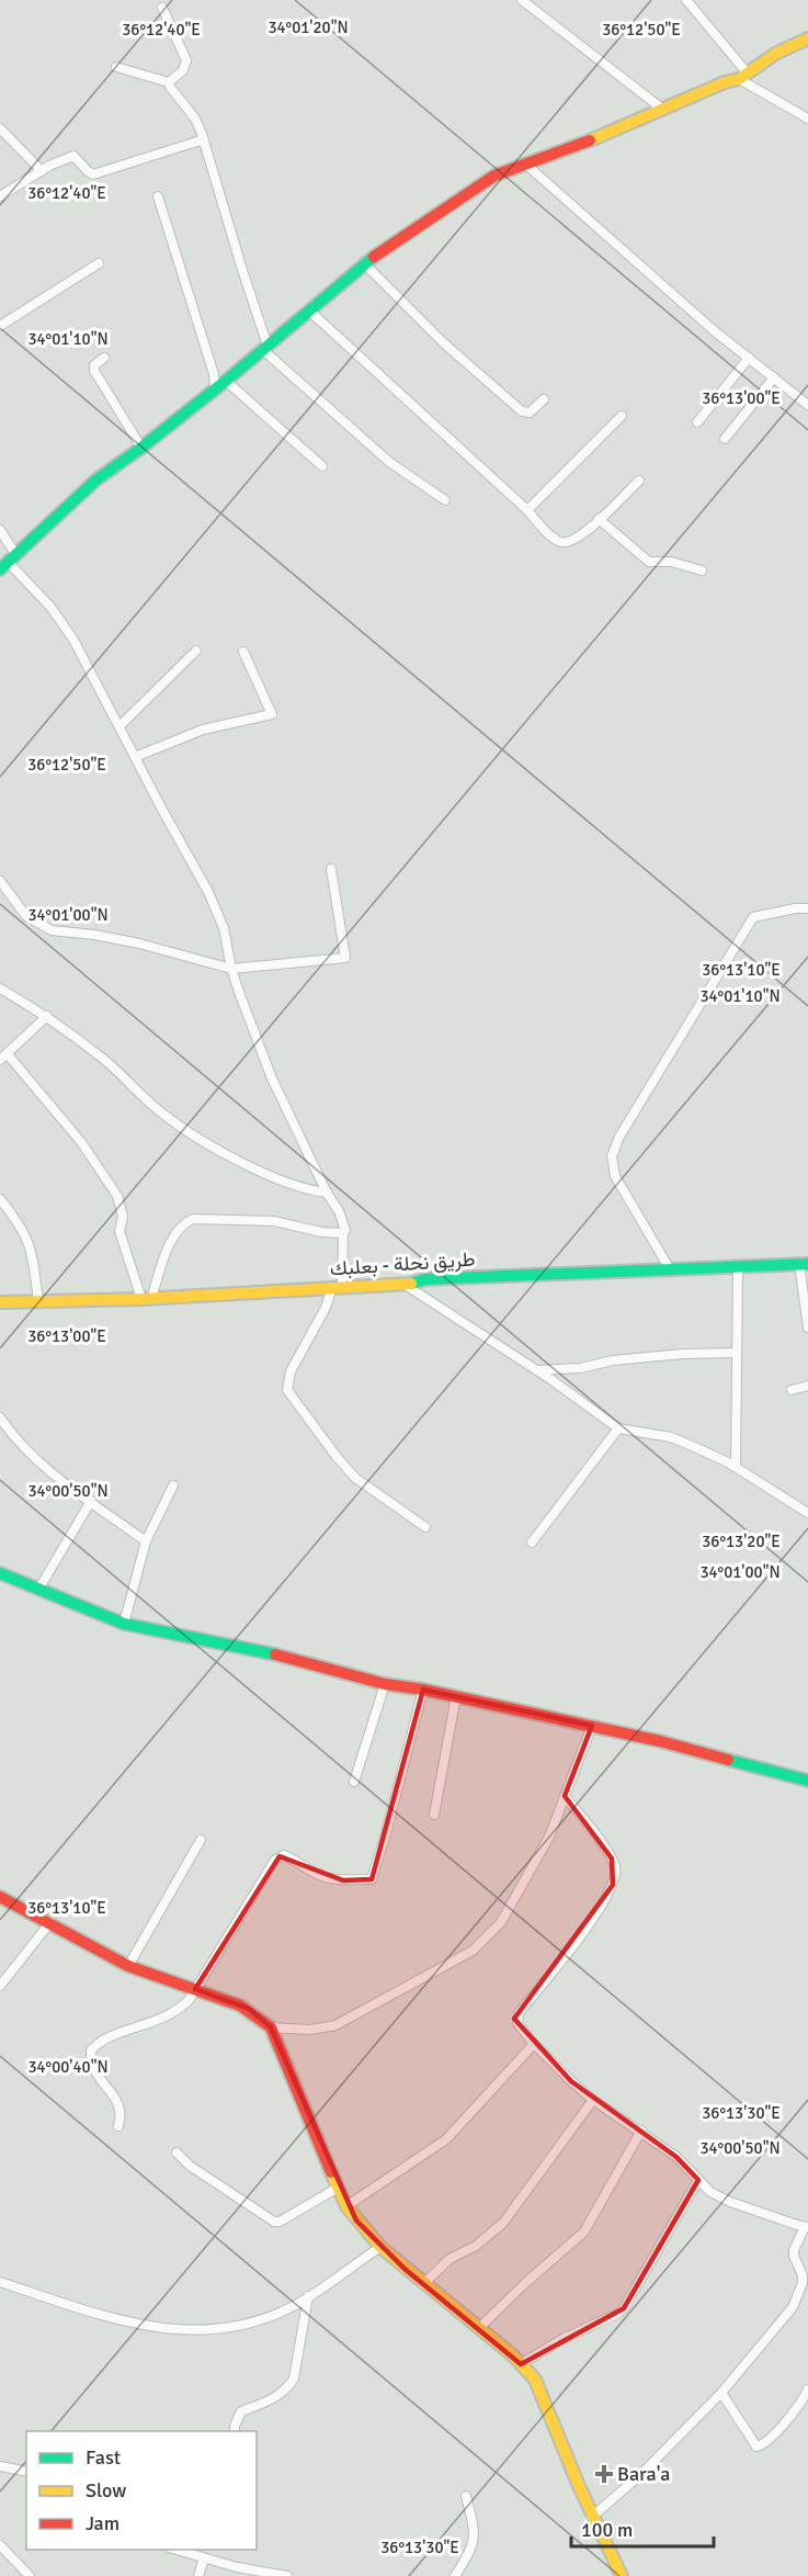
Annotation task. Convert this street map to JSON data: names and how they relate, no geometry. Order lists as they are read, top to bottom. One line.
{"streets":{"street":["طريق نحلة - بعلبك"]},"places":{"health":["Bara'a"]},"legend":["Fast","Slow","Jam"],"scale_bar":"100 m","coordinates":["34°01'20\"N","36°12'40\"E","36°12'50\"E","34°01'10\"N","36°13'00\"E","34°01'00\"N","36°13'10\"E","34°00'50\"N","36°13'20\"E","34°00'40\"N","36°13'30\"E"]}
